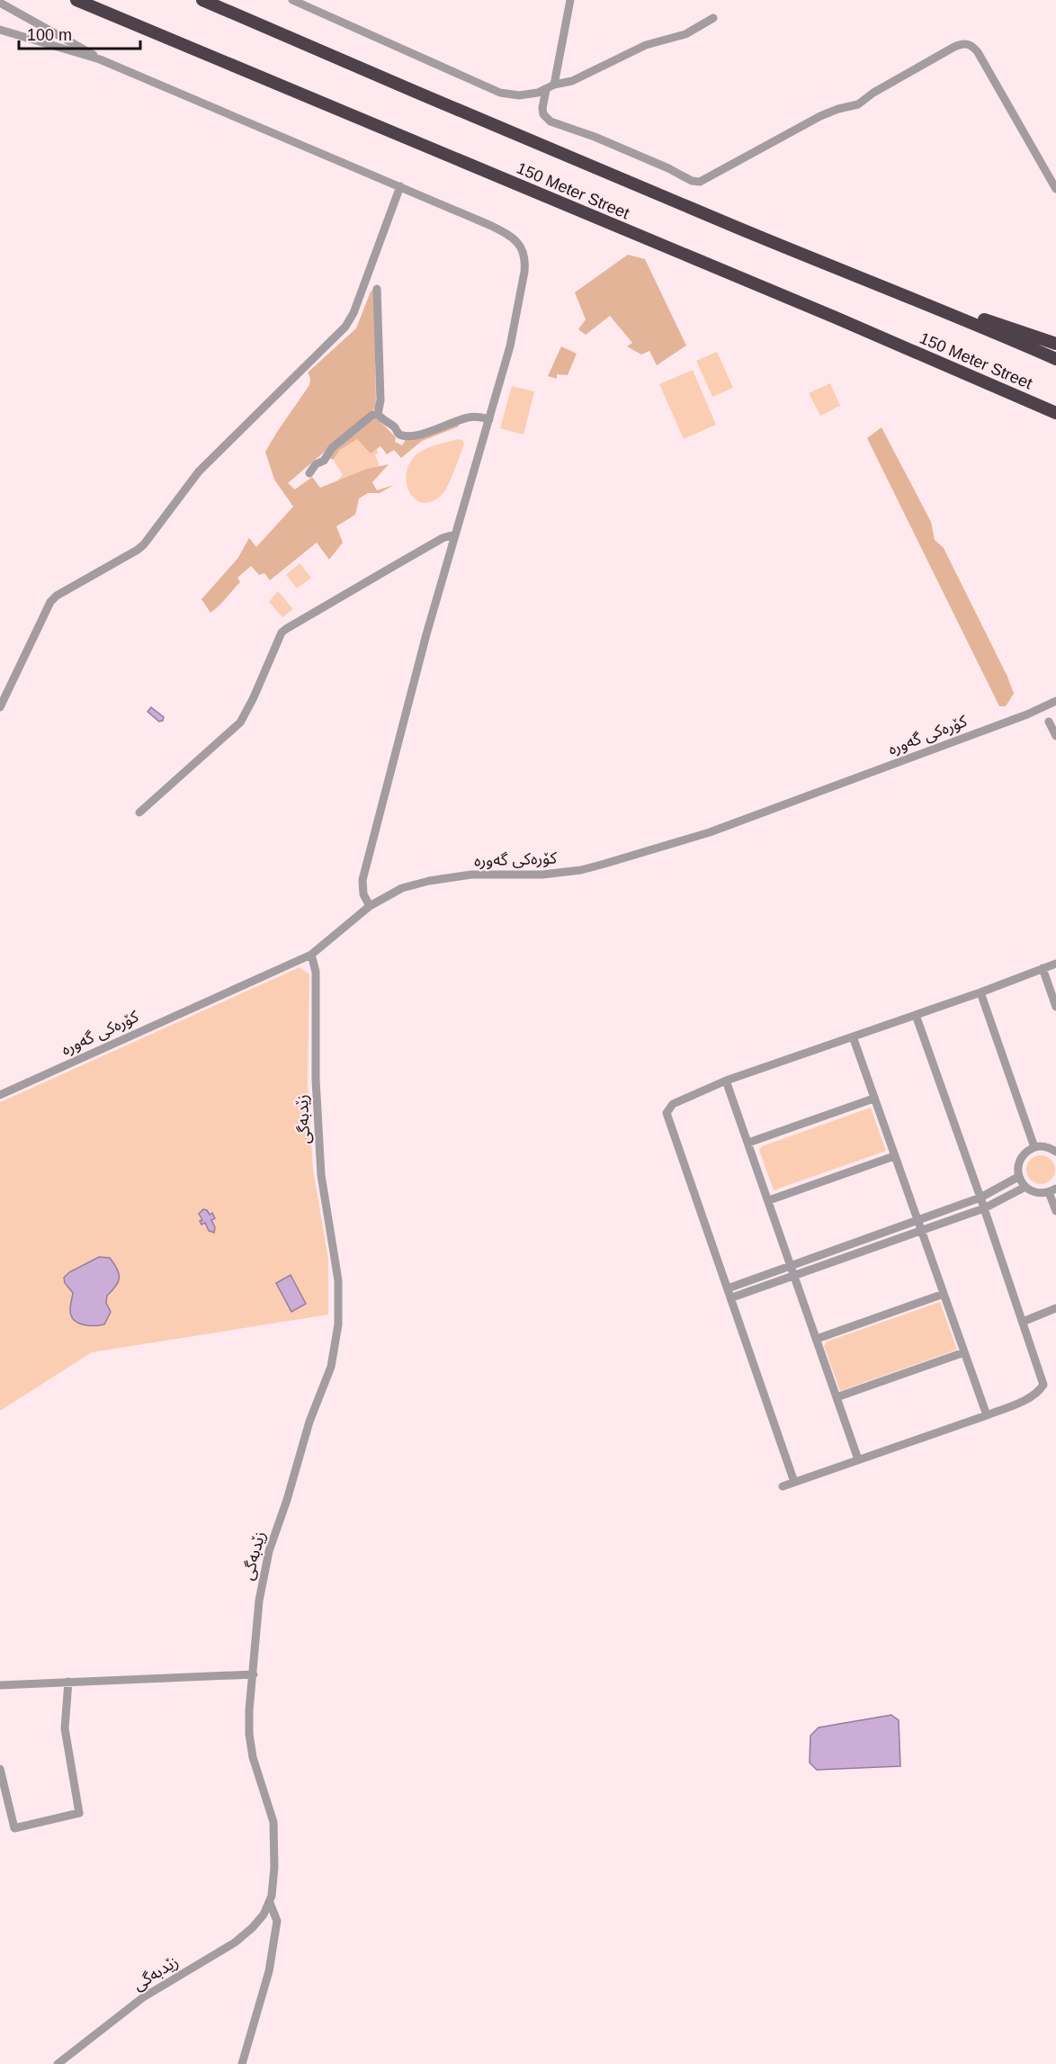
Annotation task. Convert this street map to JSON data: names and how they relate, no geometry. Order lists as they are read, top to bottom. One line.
{"streets":{"highway":["150 Meter Street"],"street":["کۆرەکی گەورە","زێدبەگی"]},"crossings":[["کۆرەکی گەورە","زێدبەگی"]],"scale_bar":"100 m"}
